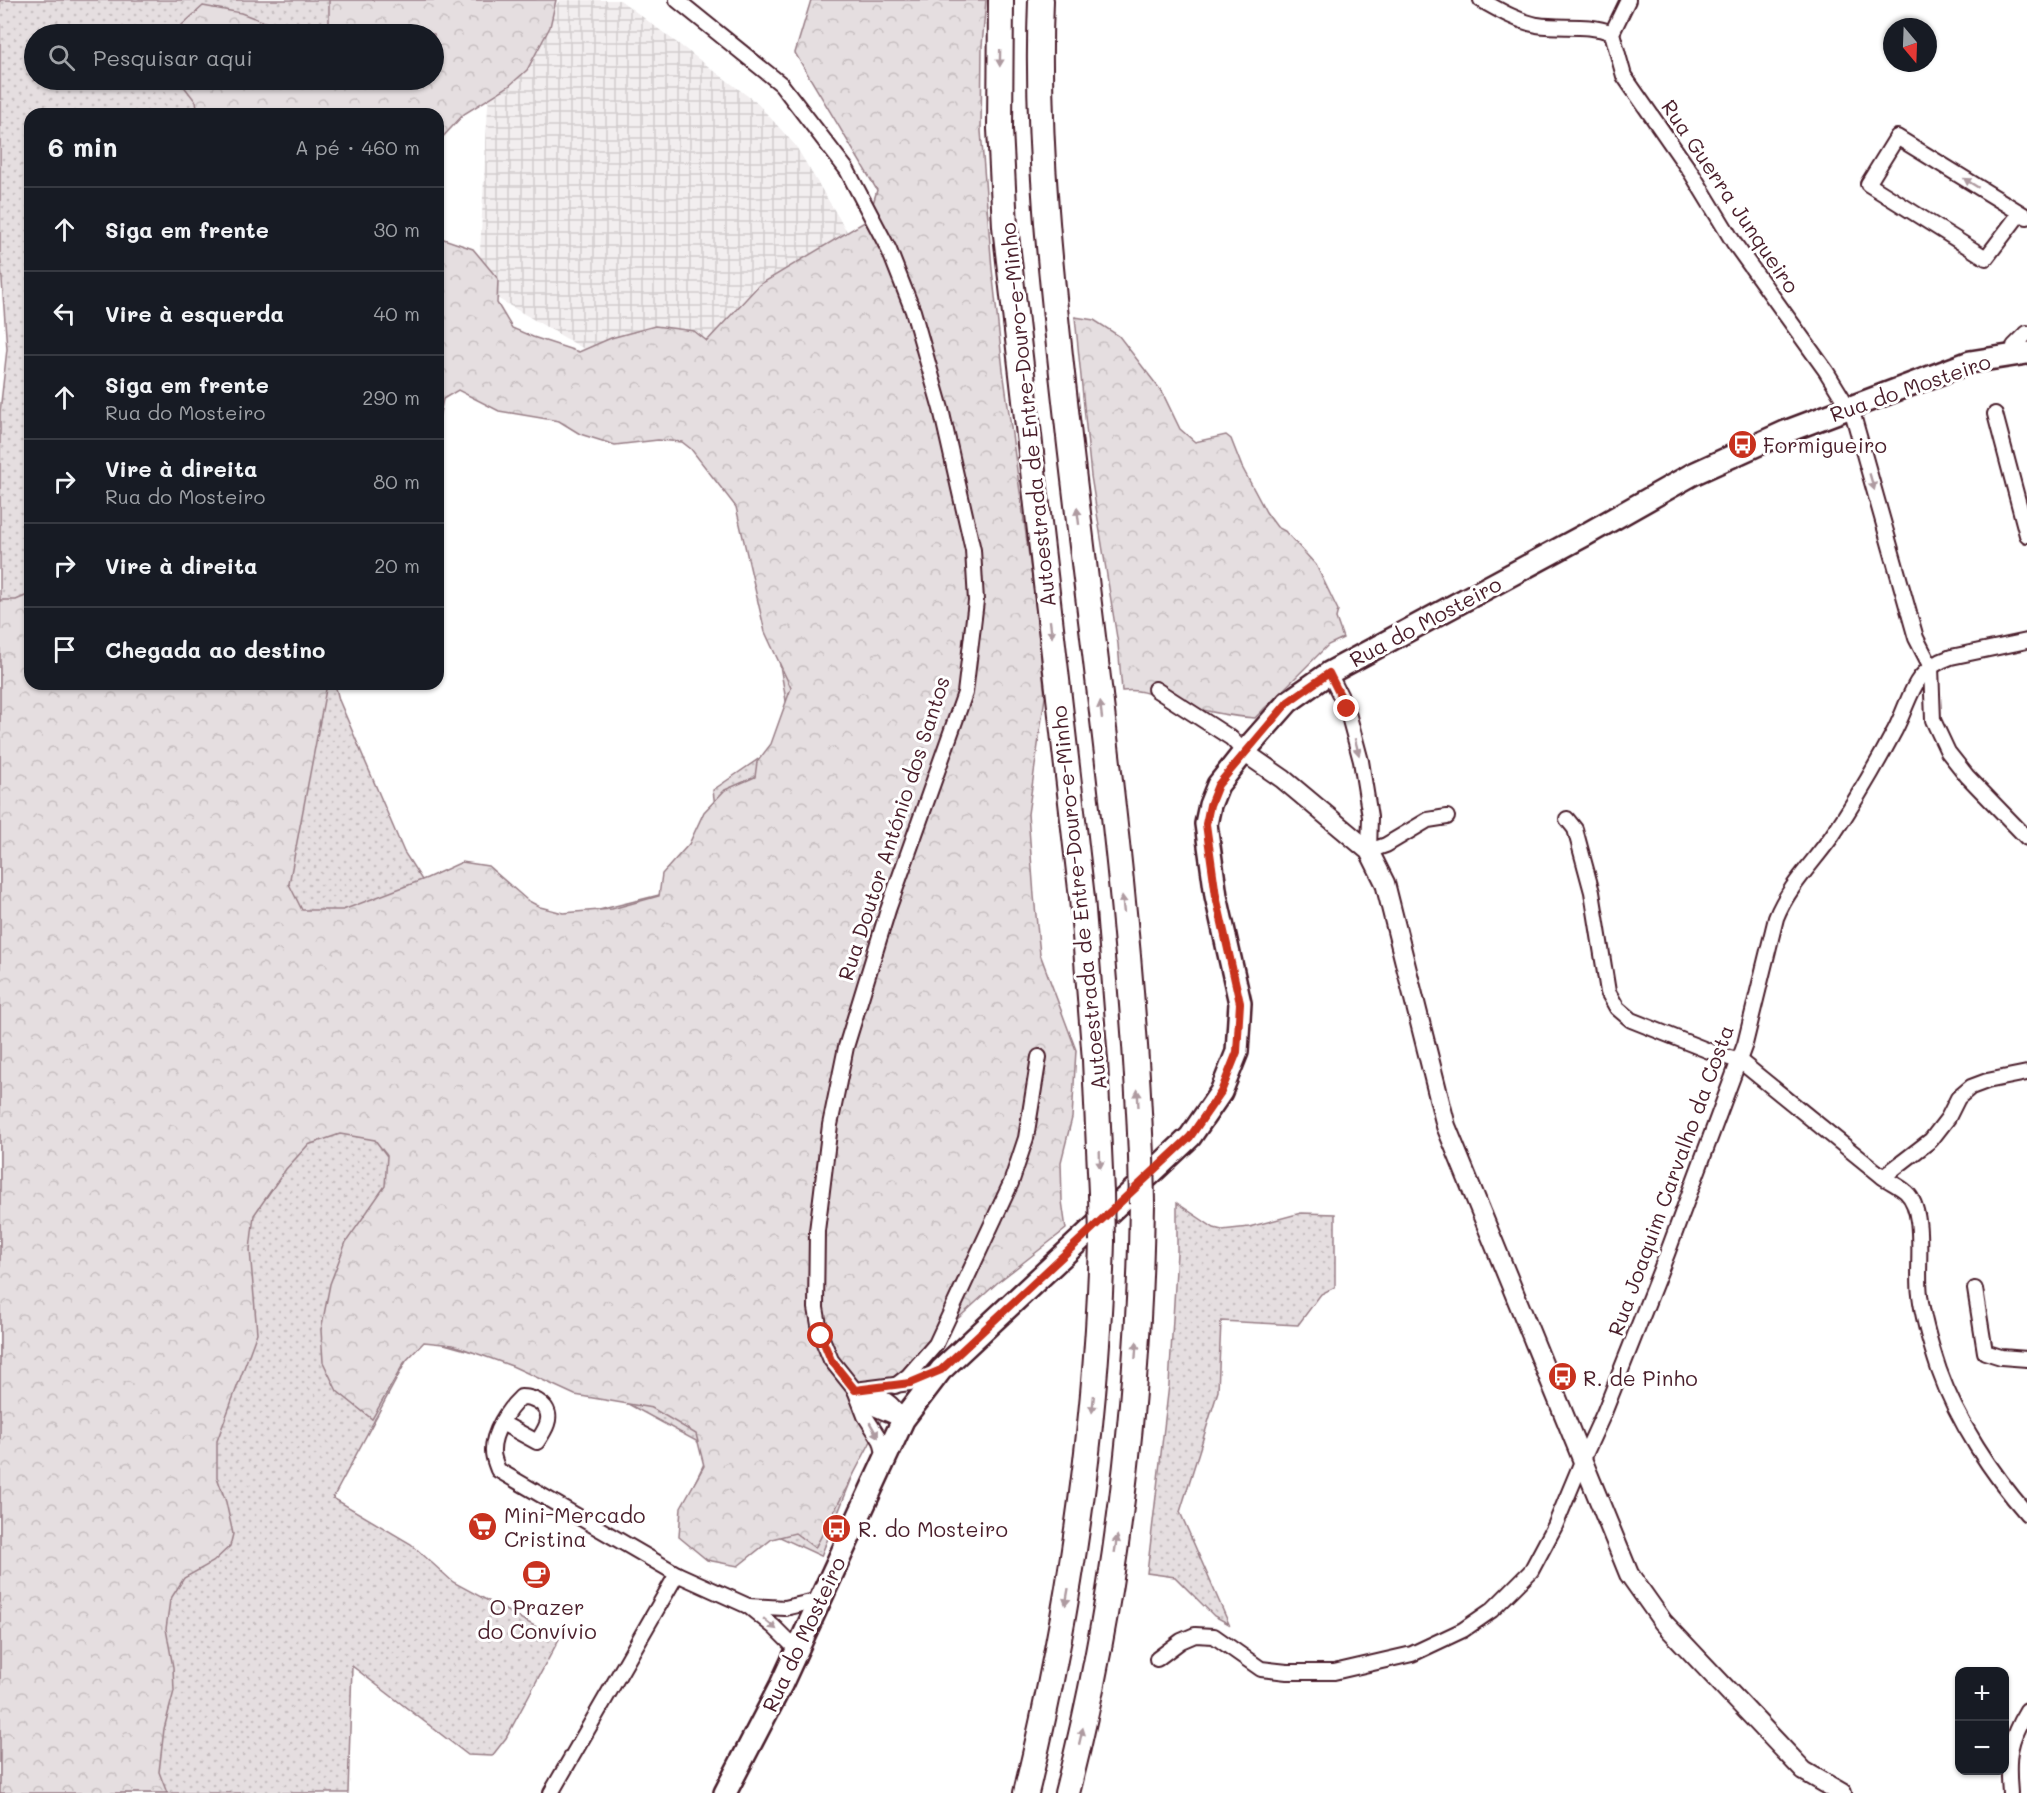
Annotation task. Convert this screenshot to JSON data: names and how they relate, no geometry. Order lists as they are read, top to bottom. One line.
{"streets":{"highway":["Autoestrada de Entre-Douro-e-Minho"],"main road":["Rua do Mosteiro"],"street":["Rua Guerra Junqueiro","Rua Doutor António dos Santos","Rua Joaquim Carvalho da Costa"]},"crossings":[["Rua Guerra Junqueiro","Rua do Mosteiro"],["Rua Guerra Junqueiro","Rua Joaquim Carvalho da Costa"],["Rua do Mosteiro","Rua Doutor António dos Santos"]],"one_way":["Rua Guerra Junqueiro"],"places":{"bus stop":["Formigueiro","R. de Pinho","R. do Mosteiro"],"supermarket":["Mini-Mercado Cristina"],"cafe":["O Prazer do Convívio"]},"north":"bottom","page":{"search":"Pesquisar aqui","heading":["6 min","A pé · 460 m"],"list":[["Siga em frente","30 m"],["Vire à esquerda","40 m"],["Siga em frente","Rua do Mosteiro","290 m"],["Vire à direita","Rua do Mosteiro","80 m"],["Vire à direita","20 m"],"Chegada ao destino"],"map_buttons":["+","−"]}}
